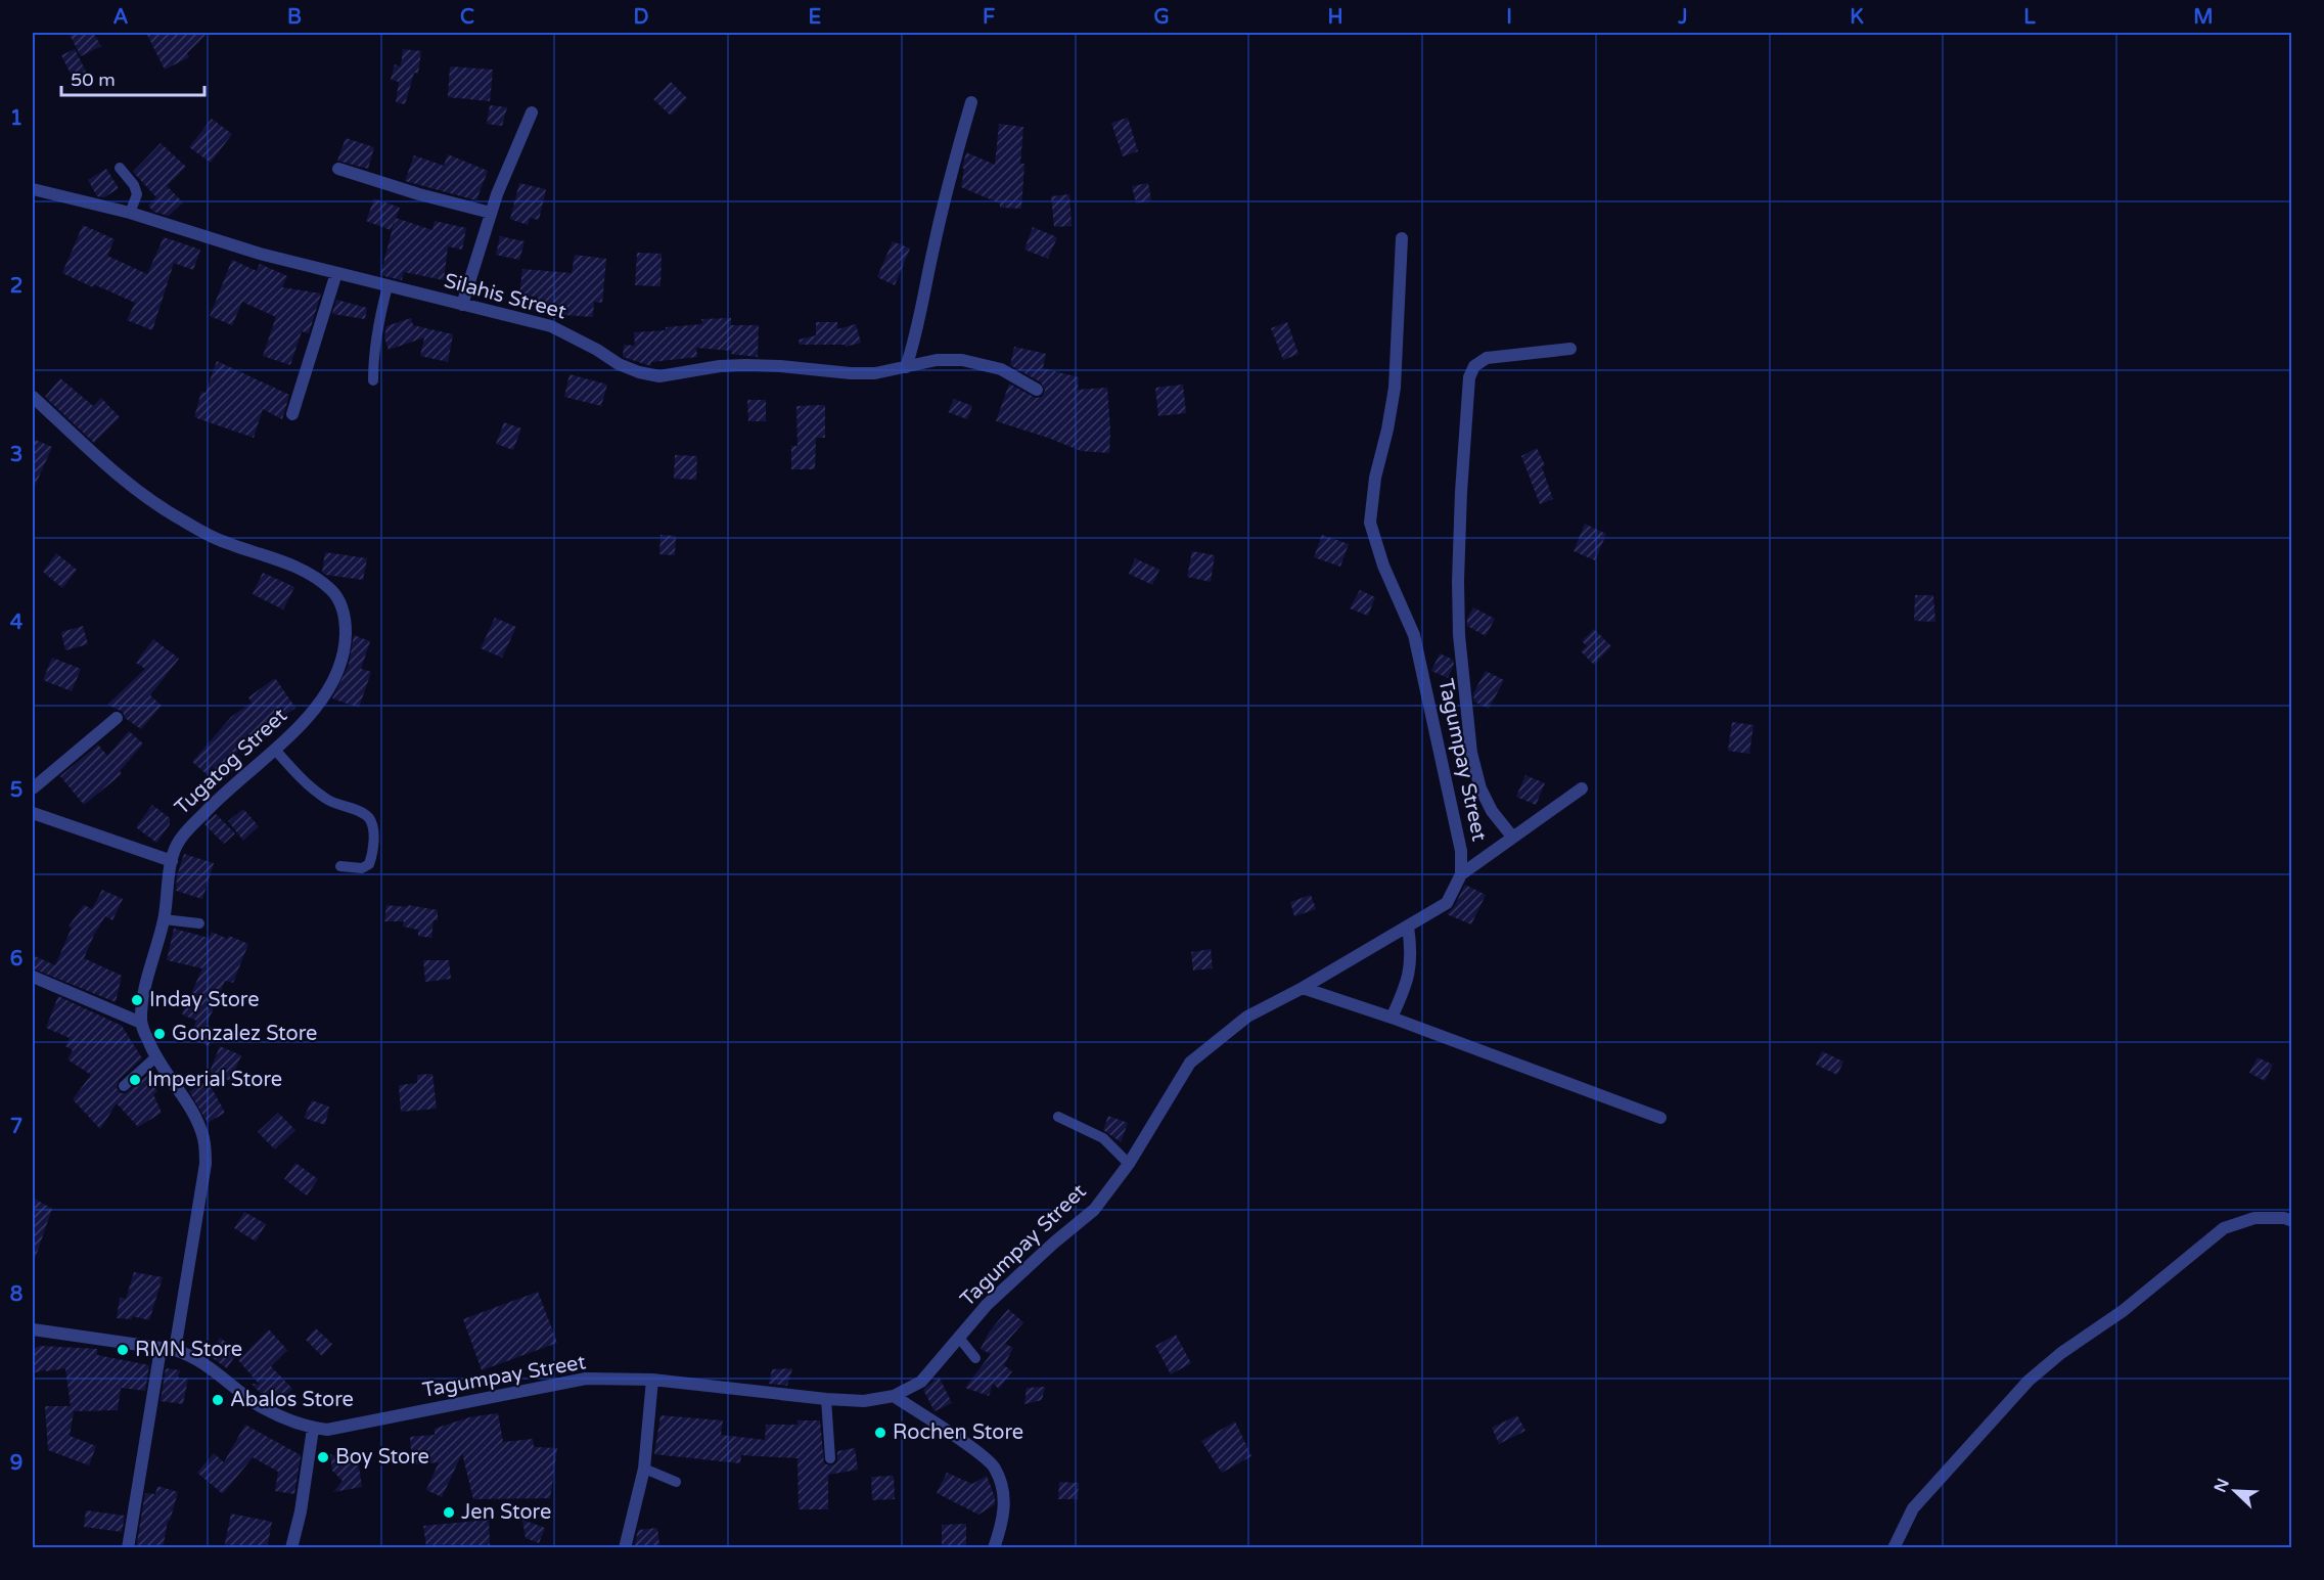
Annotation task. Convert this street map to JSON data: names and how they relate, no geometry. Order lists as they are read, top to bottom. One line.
{"streets":{"street":["Silahis Street","Tagumpay Street","Tugatog Street"]},"crossings":[["Tagumpay Street","Tugatog Street"]],"places":["Inday Store","Gonzalez Store","Imperial Store","RMN Store","Abalos Store","Rochen Store","Boy Store","Jen Store"],"scale_bar":"50 m","north":"top left","grid":{"columns":["A","B","C","D","E","F","G","H","I","J","K","L","M"],"rows":["1","2","3","4","5","6","7","8","9"]}}
